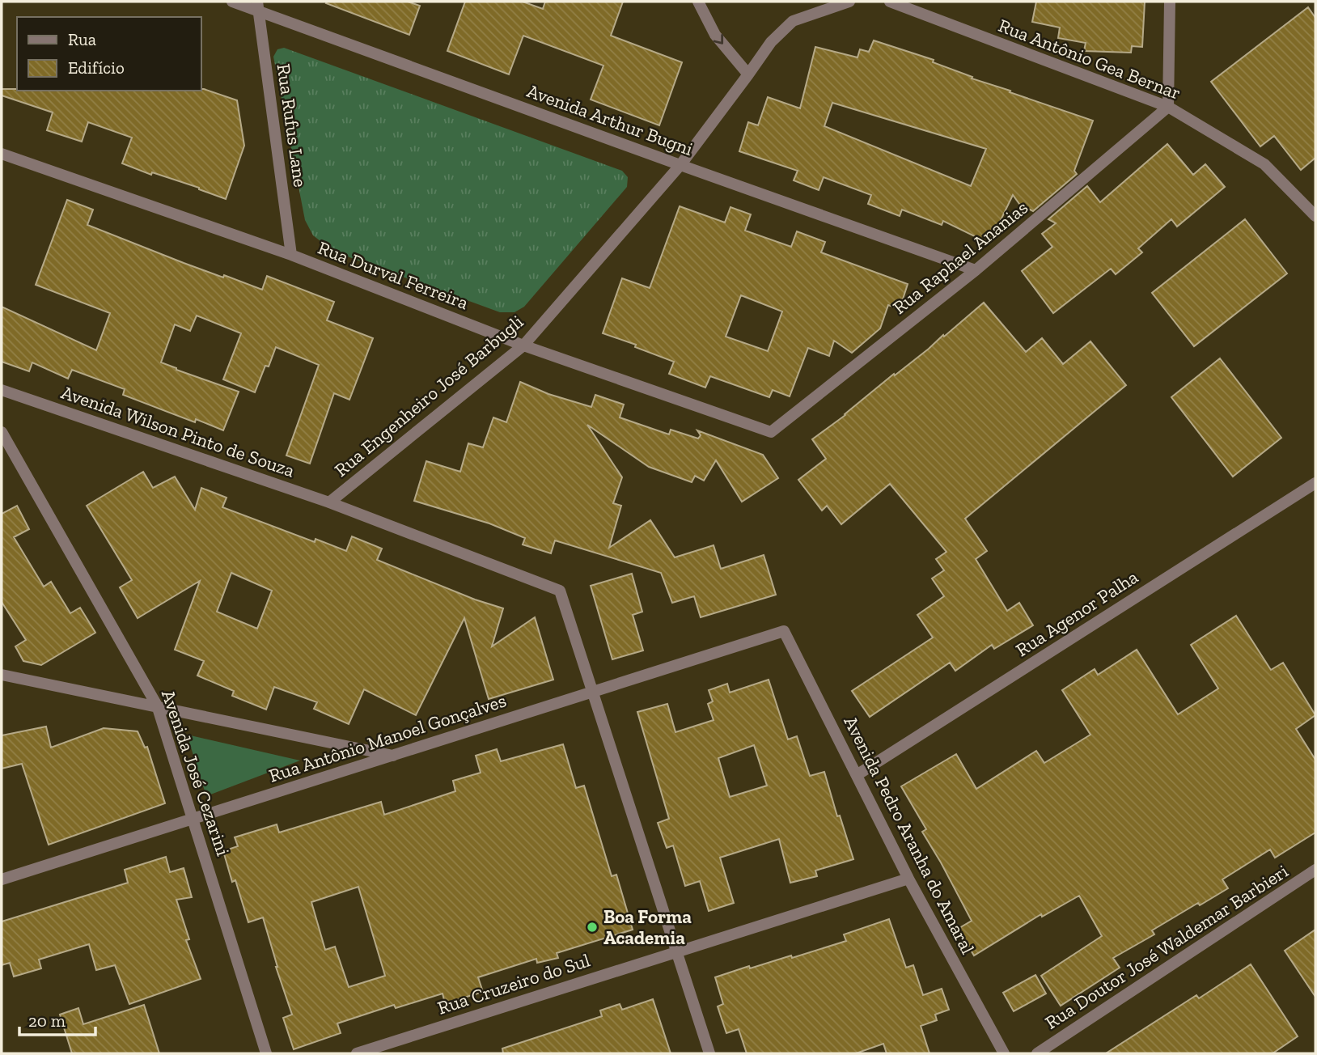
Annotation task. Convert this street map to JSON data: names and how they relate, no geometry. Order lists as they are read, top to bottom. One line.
{"streets":{"street":["Rua Antônio Gea Bernar","Avenida Arthur Bugni","Rua Rufus Lane","Rua Raphael Ananias","Rua Durval Ferreira","Rua Engenheiro José Barbugli","Avenida Wilson Pinto de Souza","Rua Agenor Palha","Rua Antônio Manoel Gonçalves","Avenida José Cezarini","Avenida Pedro Aranha do Amaral","Rua Doutor José Waldemar Barbieri","Rua Cruzeiro do Sul"]},"crossings":[["Rua Antônio Gea Bernar","Rua Raphael Ananias"],["Avenida Arthur Bugni","Rua Rufus Lane"],["Avenida Arthur Bugni","Rua Raphael Ananias"],["Avenida Arthur Bugni","Rua Engenheiro José Barbugli"],["Rua Rufus Lane","Rua Durval Ferreira"],["Rua Raphael Ananias","Rua Durval Ferreira"],["Rua Durval Ferreira","Rua Engenheiro José Barbugli"],["Rua Engenheiro José Barbugli","Avenida Wilson Pinto de Souza"],["Avenida Wilson Pinto de Souza","Rua Antônio Manoel Gonçalves"],["Rua Agenor Palha","Avenida Pedro Aranha do Amaral"],["Rua Antônio Manoel Gonçalves","Avenida José Cezarini"],["Rua Antônio Manoel Gonçalves","Avenida Pedro Aranha do Amaral"],["Avenida Pedro Aranha do Amaral","Rua Cruzeiro do Sul"]],"places":["Boa Forma Academia"],"legend":["Rua","Edifício"],"scale_bar":"20 m"}
